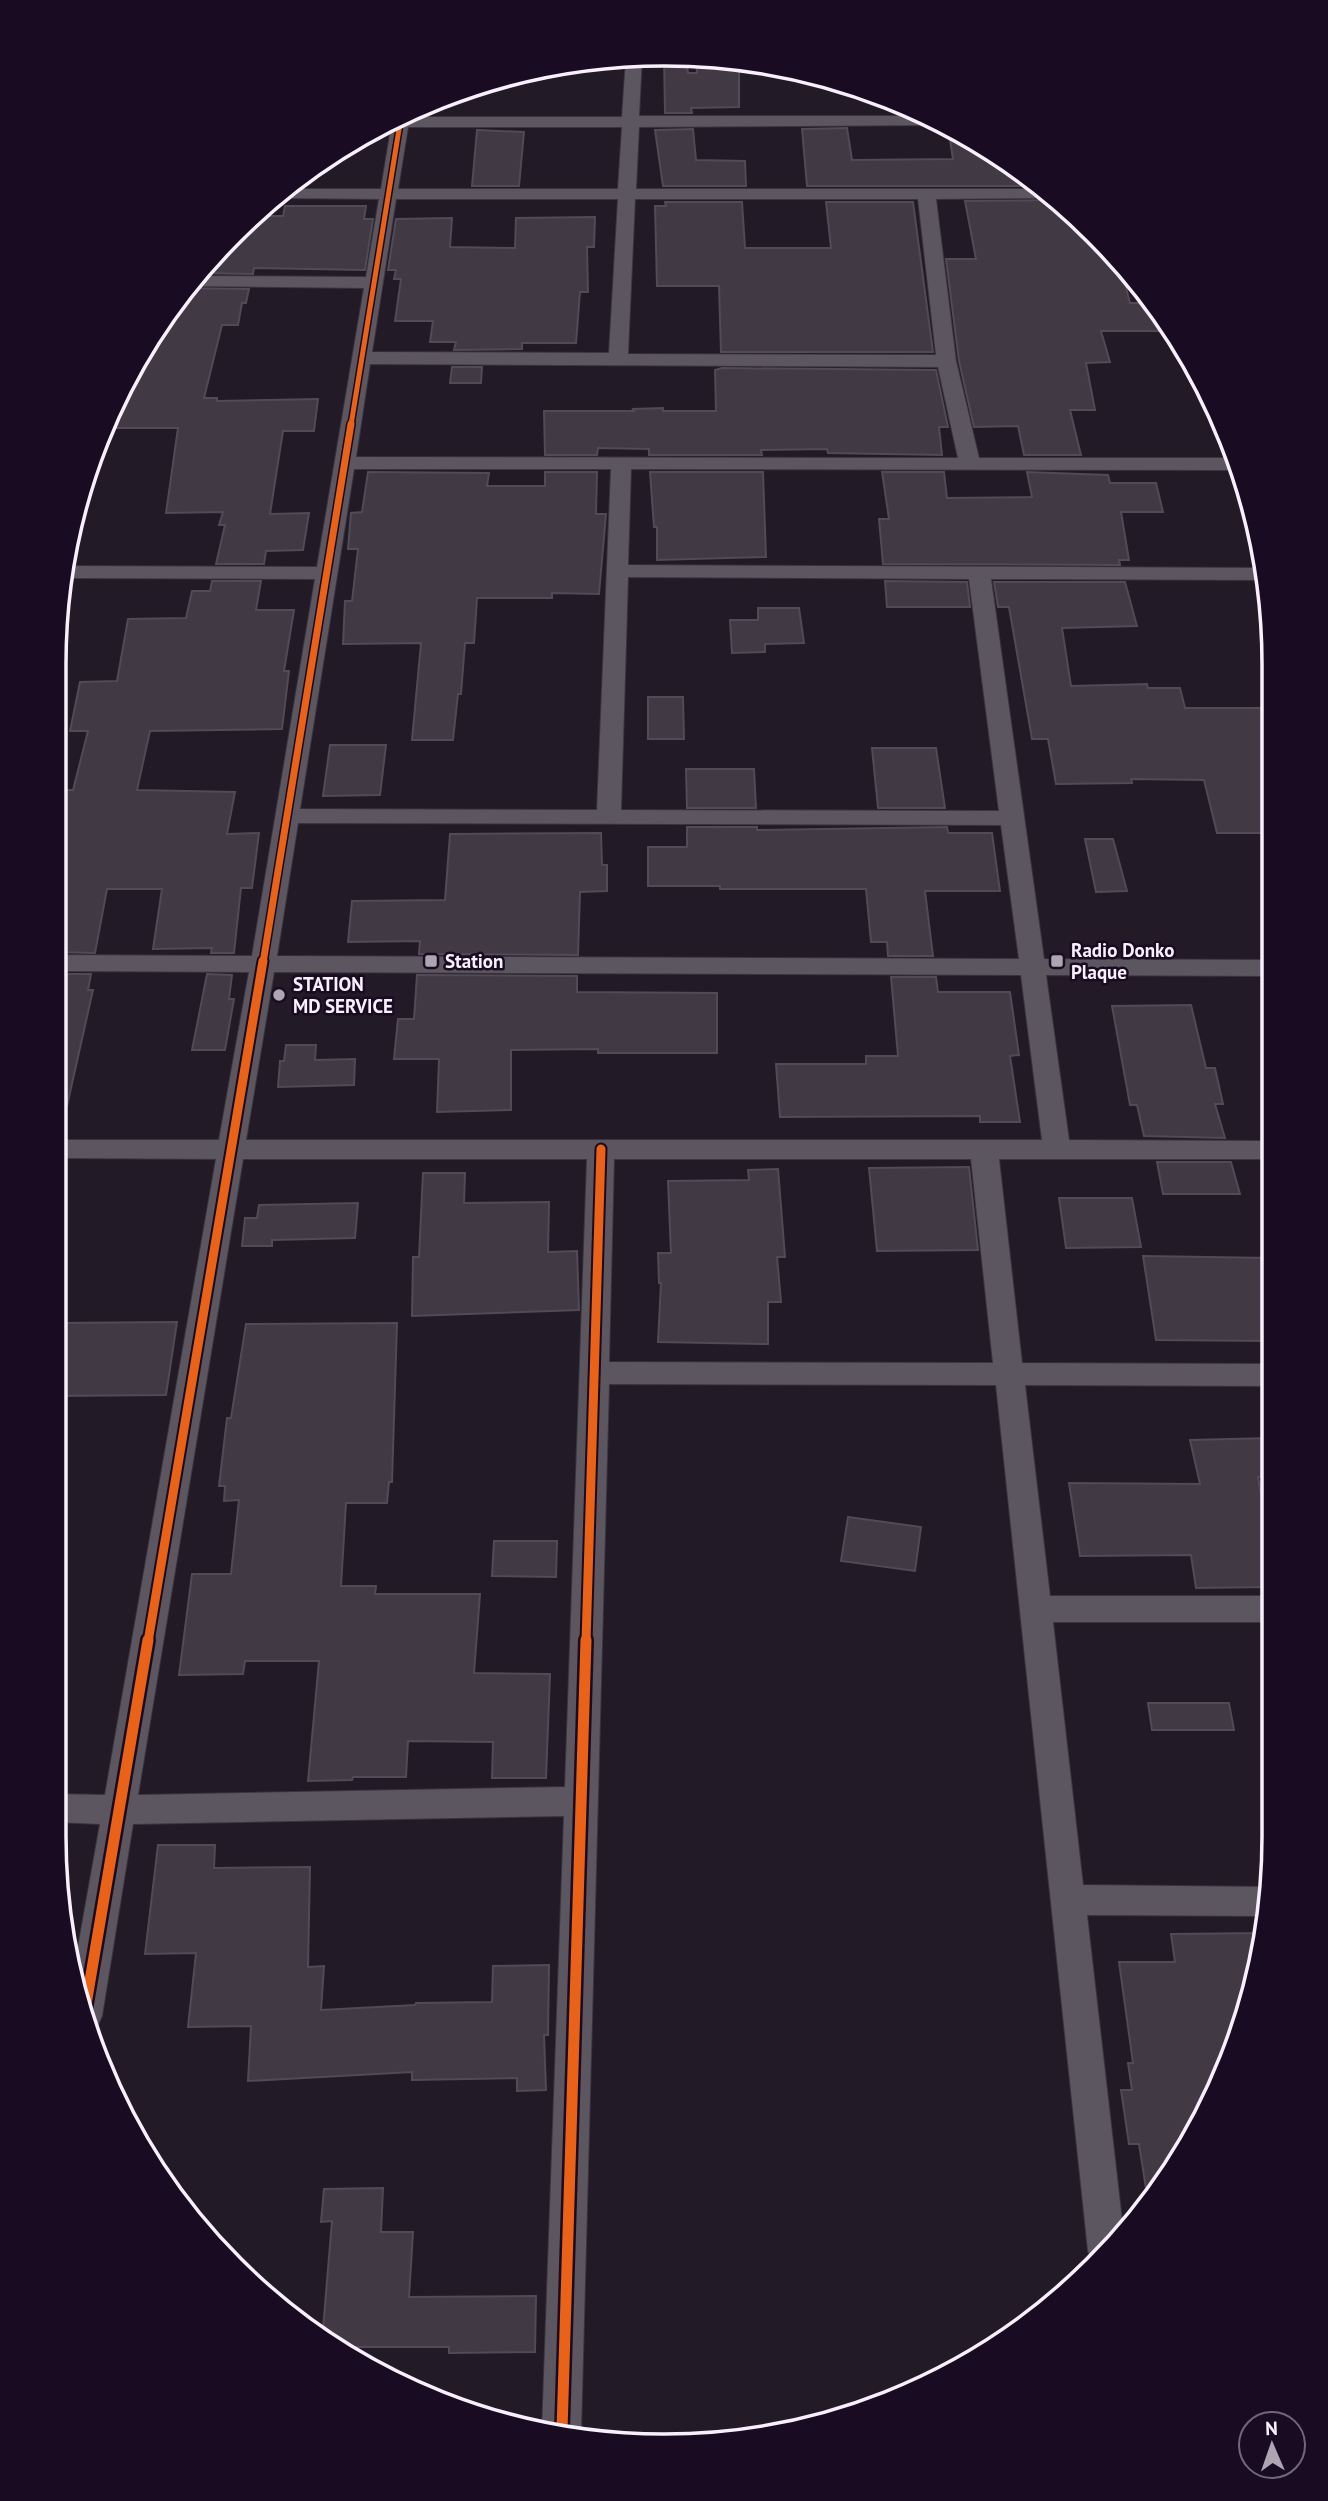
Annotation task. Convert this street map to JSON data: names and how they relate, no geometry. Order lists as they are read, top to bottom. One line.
{"places":{"transit":["Station","Radio Donko Plaque"],"other":["STATION MD SERVICE"]},"north":"top"}
